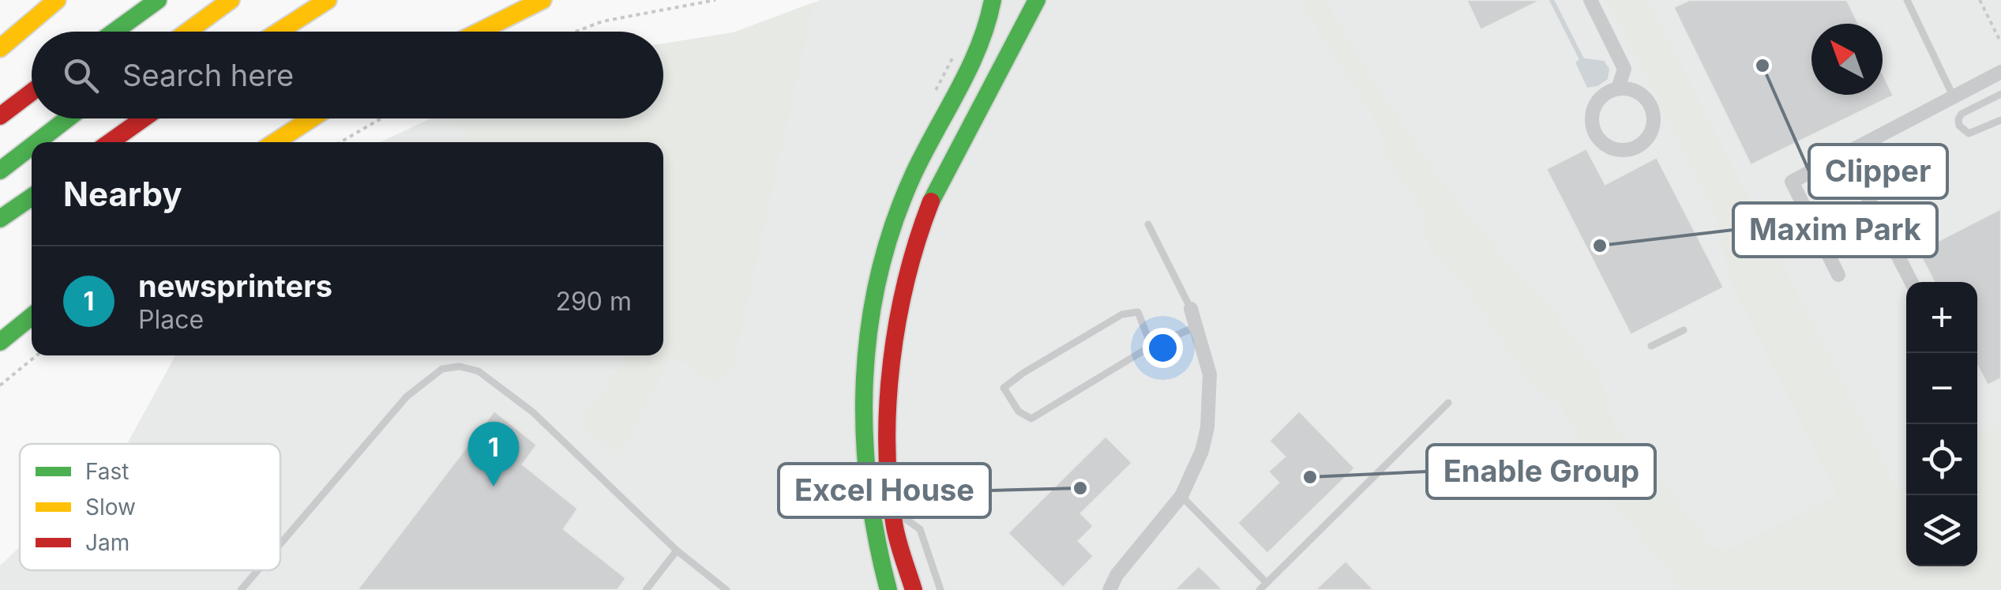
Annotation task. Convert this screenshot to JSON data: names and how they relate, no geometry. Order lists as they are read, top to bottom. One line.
{"places":["Clipper","Maxim Park","Enable Group","Excel House"],"legend":["Fast","Slow","Jam"],"north":"top left","page":{"search":"Search here","heading":"Nearby","list":[{"mark":"1","name":"newsprinters","note":"Place","value":"290 m"}],"map_buttons":["+","−"],"pins":"1"}}
